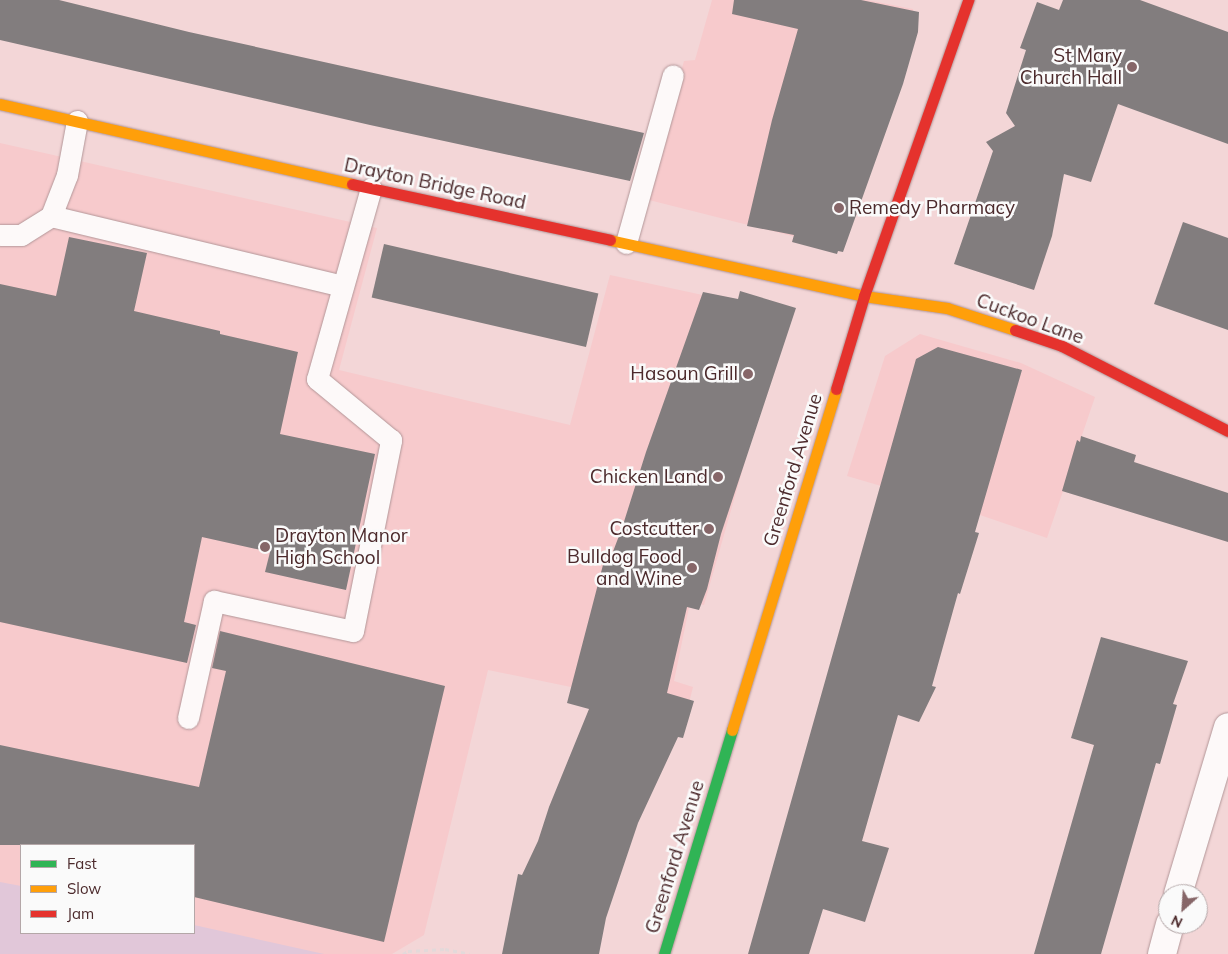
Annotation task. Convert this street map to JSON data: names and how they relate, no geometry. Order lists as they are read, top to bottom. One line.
{"streets":{"street":["Drayton Bridge Road","Cuckoo Lane","Greenford Avenue"]},"crossings":[["Drayton Bridge Road","Cuckoo Lane"],["Drayton Bridge Road","Greenford Avenue"],["Cuckoo Lane","Greenford Avenue"]],"places":["St Mary Church Hall","Remedy Pharmacy","Hasoun Grill","Chicken Land","Costcutter","Drayton Manor High School","Bulldog Food and Wine"],"legend":["Fast","Slow","Jam"],"north":"bottom left"}
